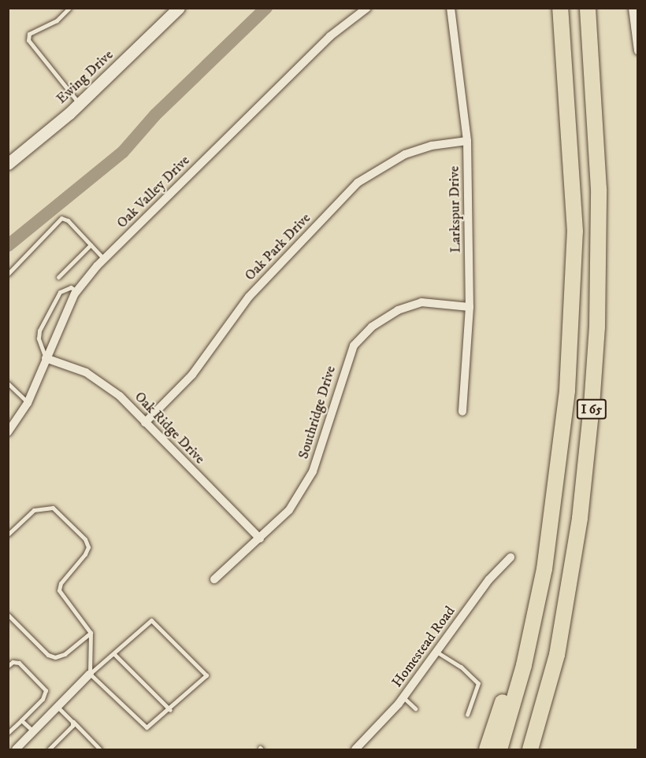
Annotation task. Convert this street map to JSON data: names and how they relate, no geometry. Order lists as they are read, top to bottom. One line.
{"streets":{"highway":["I 65"],"main road":["Ewing Drive"],"street":["Oak Valley Drive","Larkspur Drive","Oak Park Drive","Southridge Drive","Oak Ridge Drive","Homestead Road"]},"crossings":[["Oak Valley Drive","Oak Ridge Drive"],["Larkspur Drive","Oak Park Drive"],["Larkspur Drive","Southridge Drive"],["Oak Park Drive","Oak Ridge Drive"],["Southridge Drive","Oak Ridge Drive"]]}
